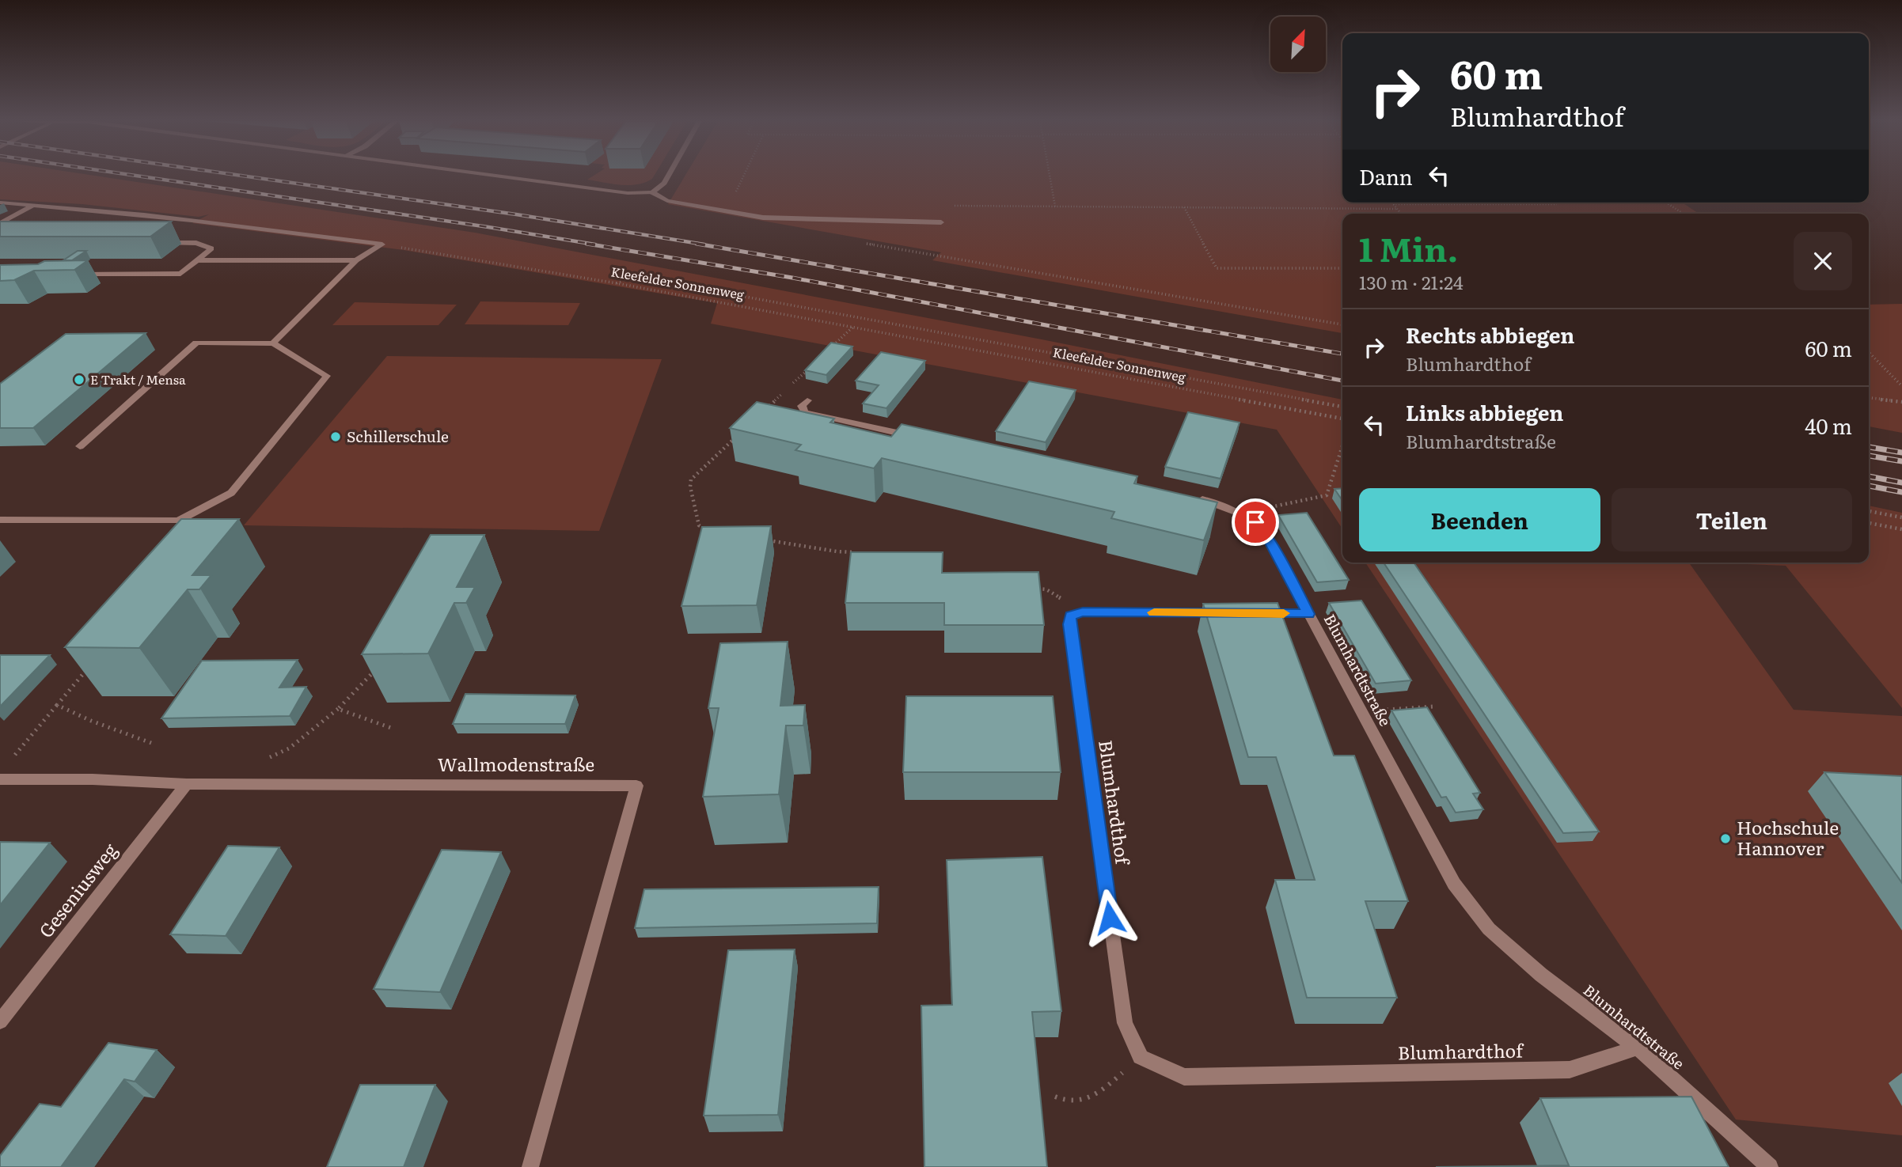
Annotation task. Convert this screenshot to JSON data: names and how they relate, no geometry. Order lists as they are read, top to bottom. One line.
{"streets":{"street":["Blumhardtstraße","Wallmodenstraße","Blumhardthof","Geseniusweg"],"path":["Kleefelder Sonnenweg"]},"crossings":[["Blumhardtstraße","Blumhardthof"],["Wallmodenstraße","Geseniusweg"]],"places":["E Trakt / Mensa","Schillerschule","Hochschule Hannover"],"north":"top right","page":{"turn":["60 m","Blumhardthof"],"then":"Dann","heading":["1 Min.","130 m · 21:24"],"list":[{"name":"Rechts abbiegen","note":"Blumhardthof","value":"60 m"},{"name":"Links abbiegen","note":"Blumhardtstraße","value":"40 m"}],"buttons":["Beenden","Teilen"]}}
